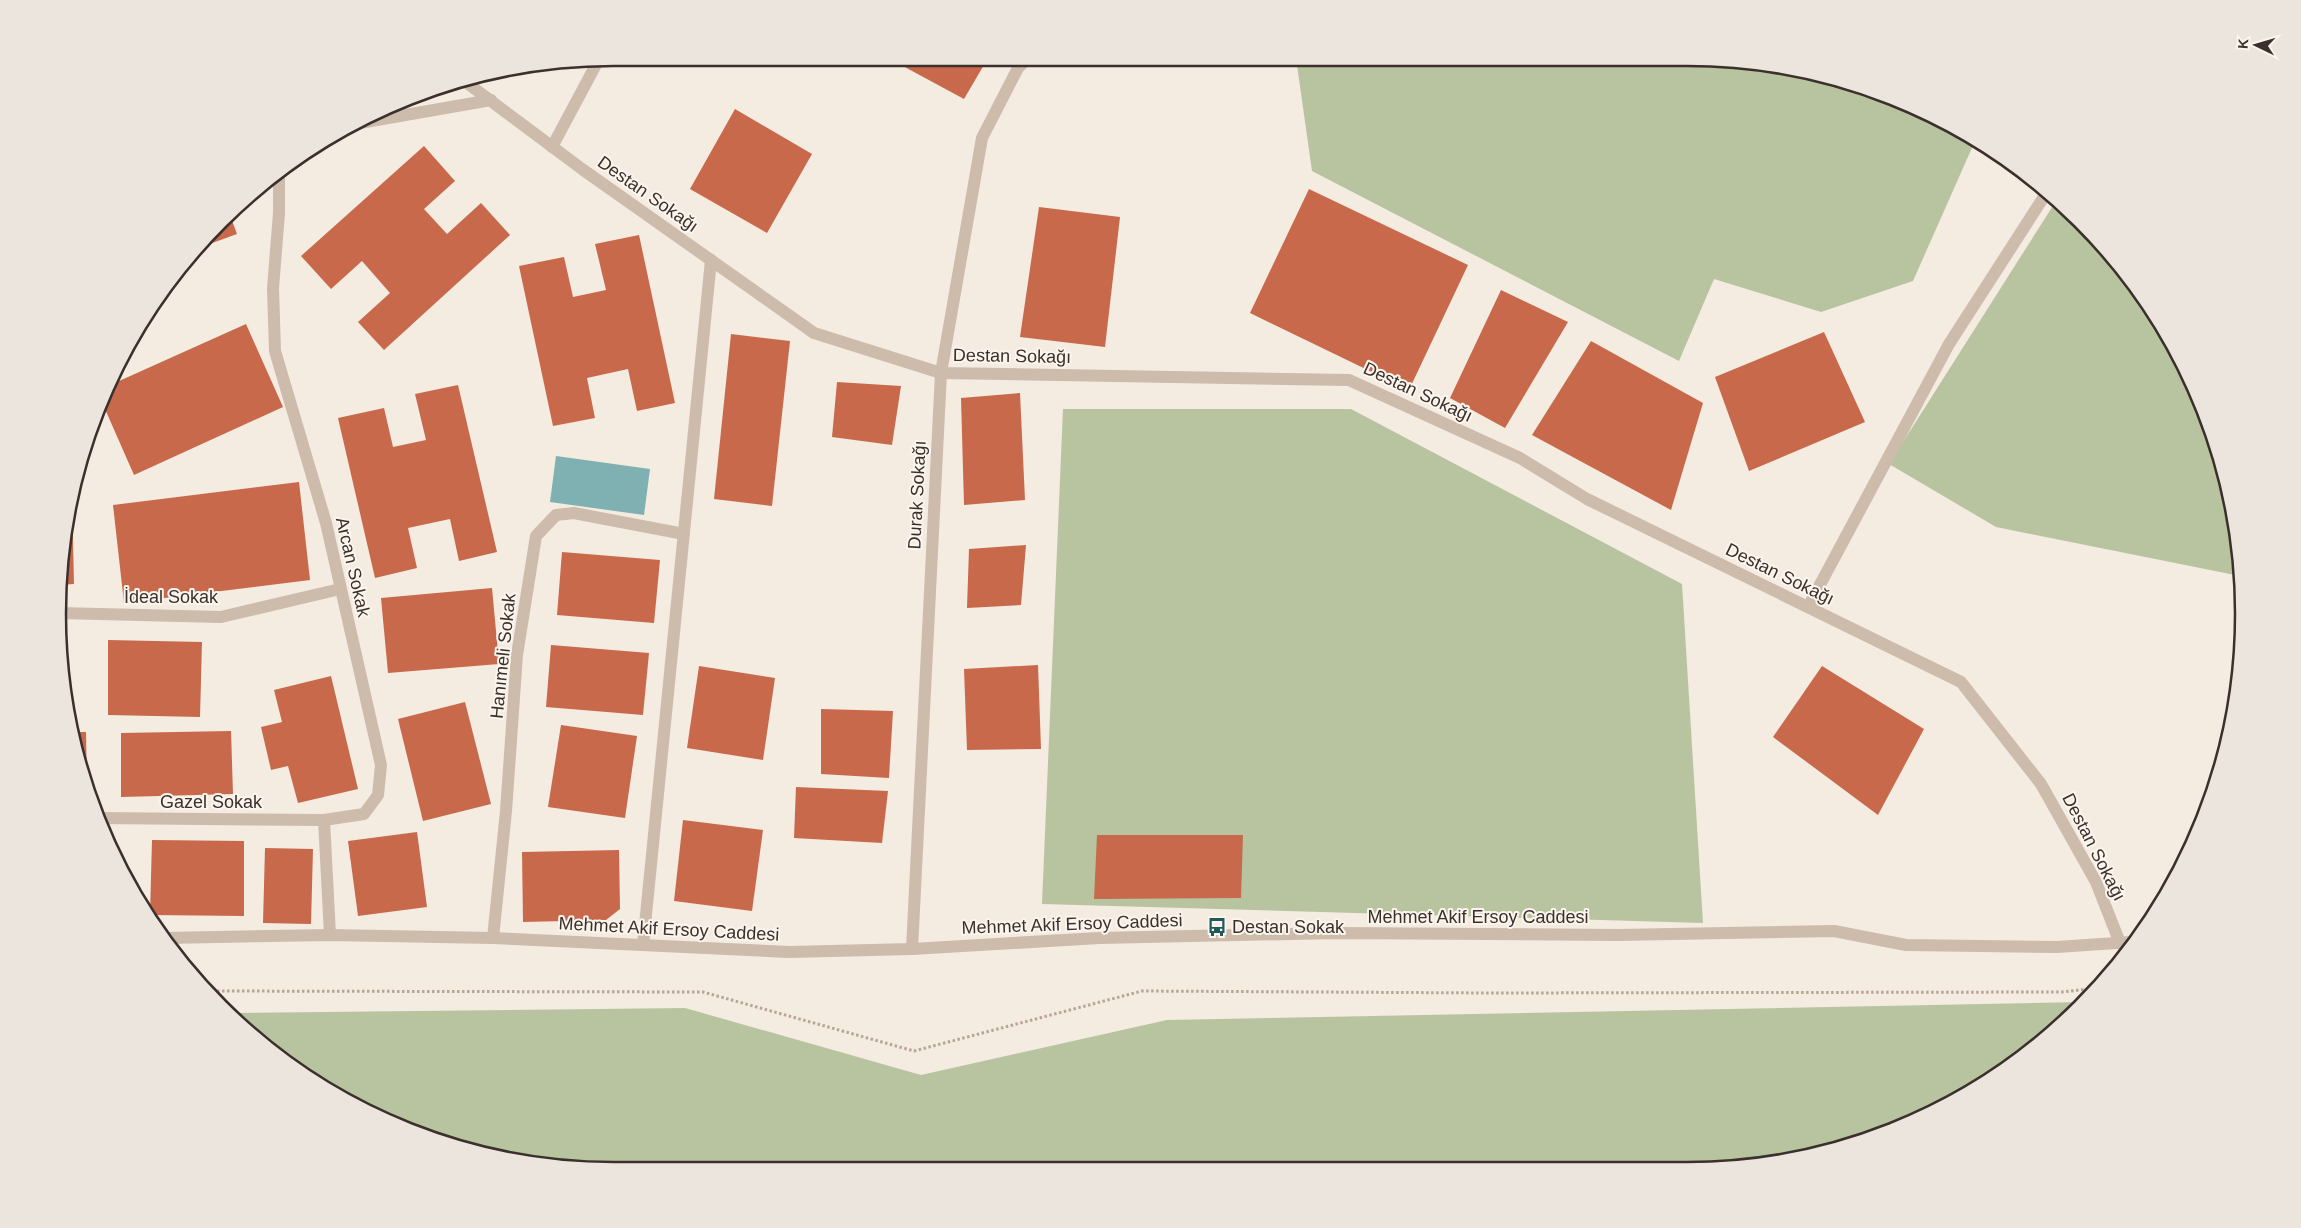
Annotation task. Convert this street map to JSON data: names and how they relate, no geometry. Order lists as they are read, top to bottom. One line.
{"streets":{"street":["Destan Sokağı","Durak Sokağı","Arcan Sokak","İdeal Sokak","Hanımeli Sokak","Gazel Sokak","Mehmet Akif Ersoy Caddesi"]},"crossings":[["Destan Sokağı","Durak Sokağı"],["Destan Sokağı","Mehmet Akif Ersoy Caddesi"],["Durak Sokağı","Mehmet Akif Ersoy Caddesi"],["Arcan Sokak","İdeal Sokak"],["Arcan Sokak","Gazel Sokak"],["Hanımeli Sokak","Mehmet Akif Ersoy Caddesi"]],"places":{"bus stop":["Destan Sokak"]},"north":"left"}
